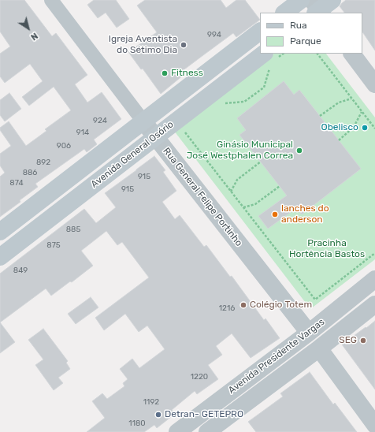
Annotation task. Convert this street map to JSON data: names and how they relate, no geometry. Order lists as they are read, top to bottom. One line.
{"streets":{"main road":["Avenida General Osório"],"street":["Rua General Felipe Portinho","Avenida Presidente Vargas"]},"crossings":[["Avenida General Osório","Rua General Felipe Portinho"],["Rua General Felipe Portinho","Avenida Presidente Vargas"]],"parks":["Pracinha Hortência Bastos"],"places":["Igreja Aventista do Sétimo Dia","Fitness","Obelisco","Ginásio Municipal José Westphalen Correa","lanches do anderson","Colégio Totem","SEG","Detran- GETEPRO"],"house_numbers":["994","924","914","906","892","886","915","874","915","885","875","849","1216","1220","1192","1180"],"legend":["Rua","Parque"],"north":"bottom right"}
